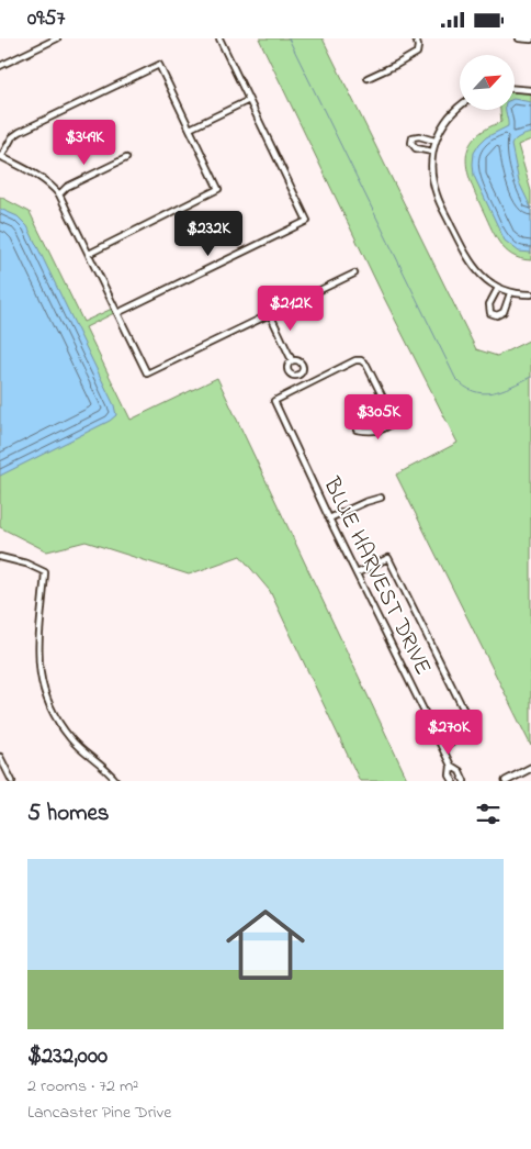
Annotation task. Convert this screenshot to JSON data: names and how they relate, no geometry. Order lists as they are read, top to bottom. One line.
{"streets":{"street":["BLUE HARVEST DRIVE"]},"north":"top right","page":{"status":"09:57","price":["$349K","$232K","$212K","$305K","$270K"],"heading":"5 homes","list":[{"name":"$232,000","note":"2 rooms · 72 m² · Lancaster Pine Drive"}]}}
